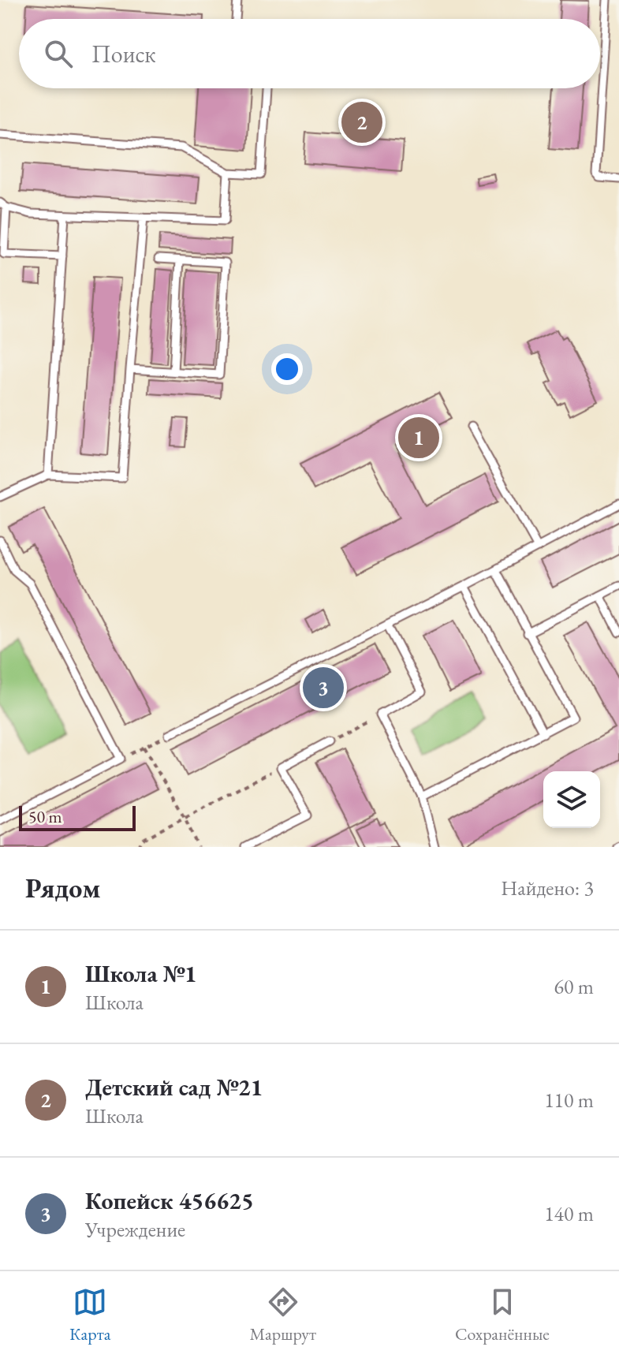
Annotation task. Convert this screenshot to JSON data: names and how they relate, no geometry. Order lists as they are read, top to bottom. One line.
{"scale_bar":"50 m","page":{"search":"Поиск","pins":["2","1","3"],"scale":"50 m","heading":["Рядом","Найдено: 3"],"list":[{"mark":"1","name":"Школа №1","note":"Школа","value":"60 m"},{"mark":"2","name":"Детский сад №21","note":"Школа","value":"110 m"},{"mark":"3","name":"Копейск 456625","note":"Учреждение","value":"140 m"}],"nav":["Карта","Маршрут","Сохранённые"]}}
